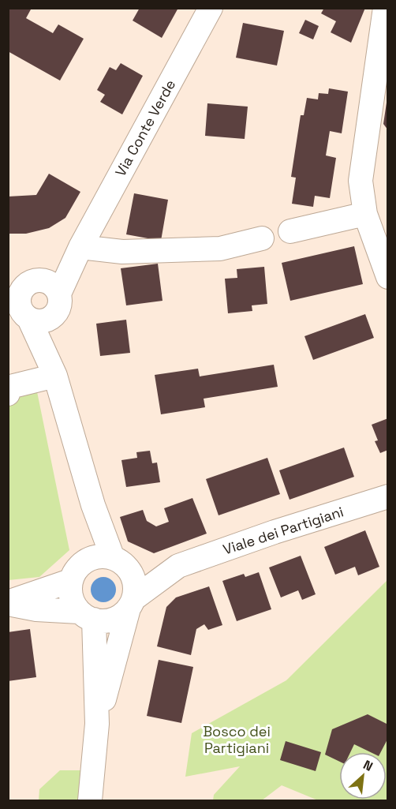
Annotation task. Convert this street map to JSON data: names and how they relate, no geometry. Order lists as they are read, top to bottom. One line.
{"streets":{"street":["Via Conte Verde","Viale dei Partigiani"]},"crossings":[["Via Conte Verde","Viale dei Partigiani"]],"parks":["Bosco dei Partigiani"],"north":"top right"}
